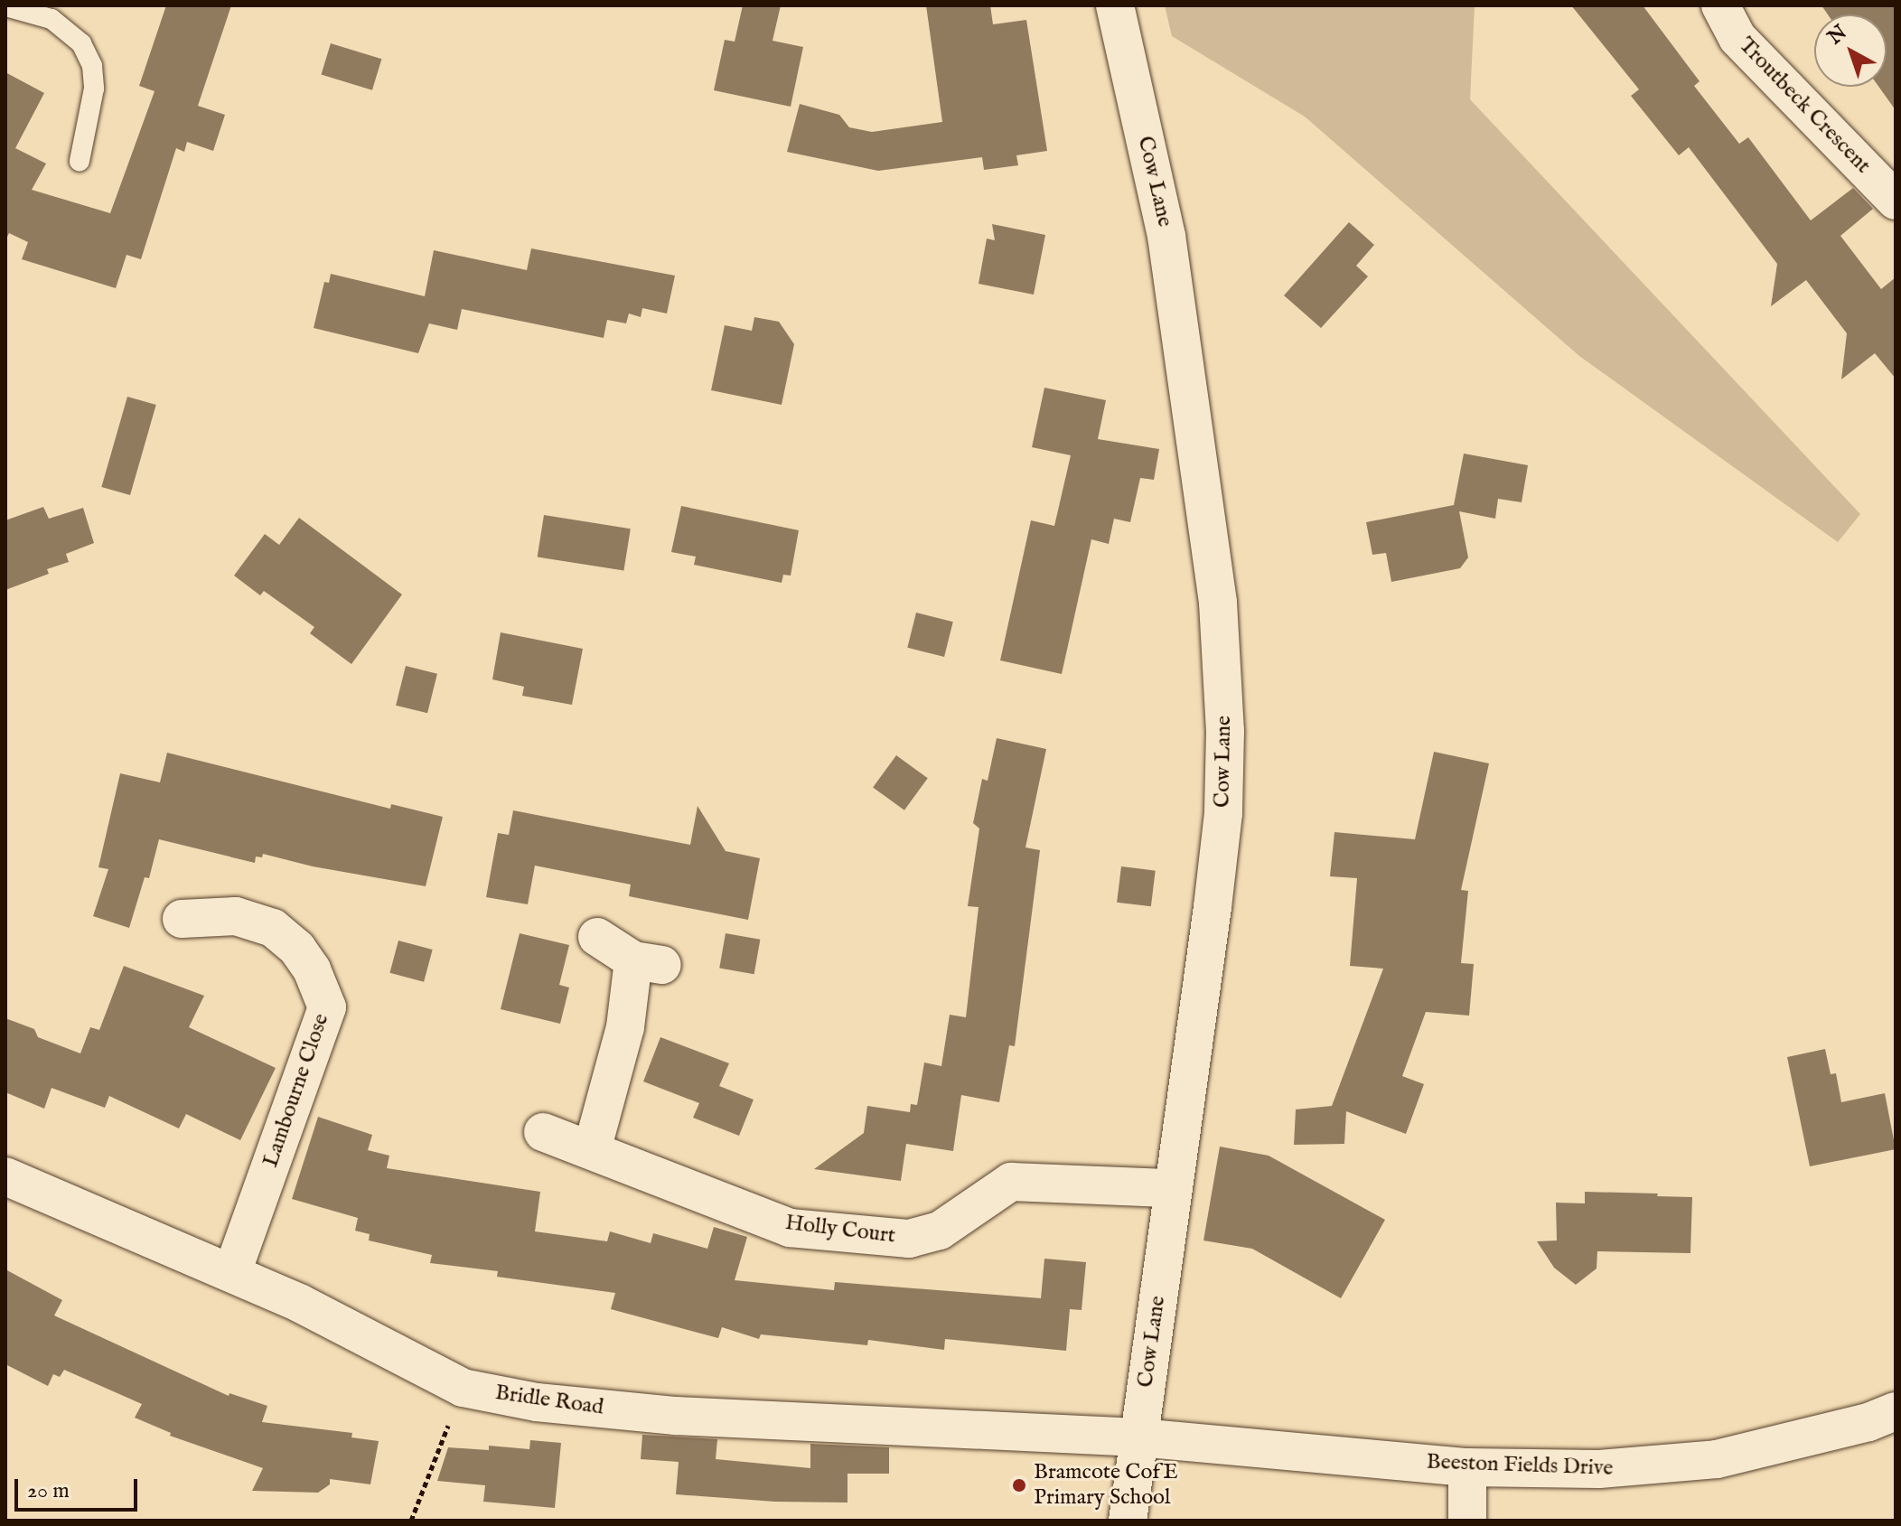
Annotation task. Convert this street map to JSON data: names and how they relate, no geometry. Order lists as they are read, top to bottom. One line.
{"streets":{"street":["Troutbeck Crescent","Cow Lane","Lambourne Close","Holly Court","Bridle Road","Beeston Fields Drive"]},"crossings":[["Cow Lane","Holly Court"],["Cow Lane","Bridle Road"],["Cow Lane","Beeston Fields Drive"],["Lambourne Close","Bridle Road"],["Bridle Road","Beeston Fields Drive"]],"places":["Bramcote CofE Primary School"],"scale_bar":"20 m","north":"top left"}
